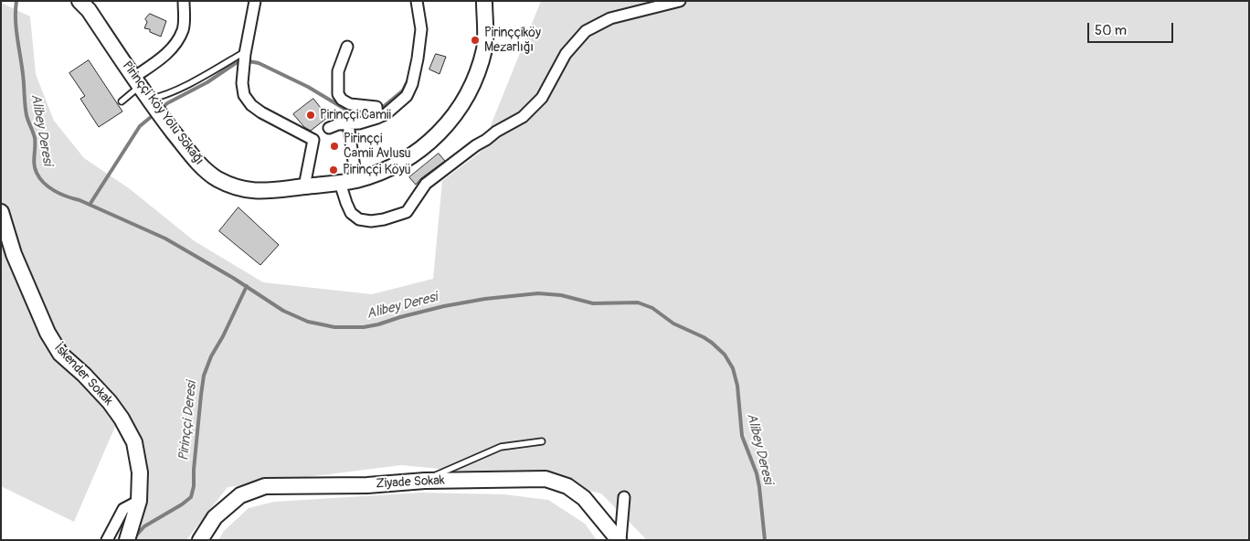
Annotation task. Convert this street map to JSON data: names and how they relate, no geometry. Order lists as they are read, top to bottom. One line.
{"streets":{"street":["Pirinççi Köy Yolu Sokağı","İskender Sokak","Ziyade Sokak"]},"water":["Alibey Deresi","Pirinççi Deresi"],"places":["Pirinççiköy Mezarlığı","Pirinççi Camii","Pirinççi Camii Avlusu","Pirinççi Köyü"],"scale_bar":"50 m"}
